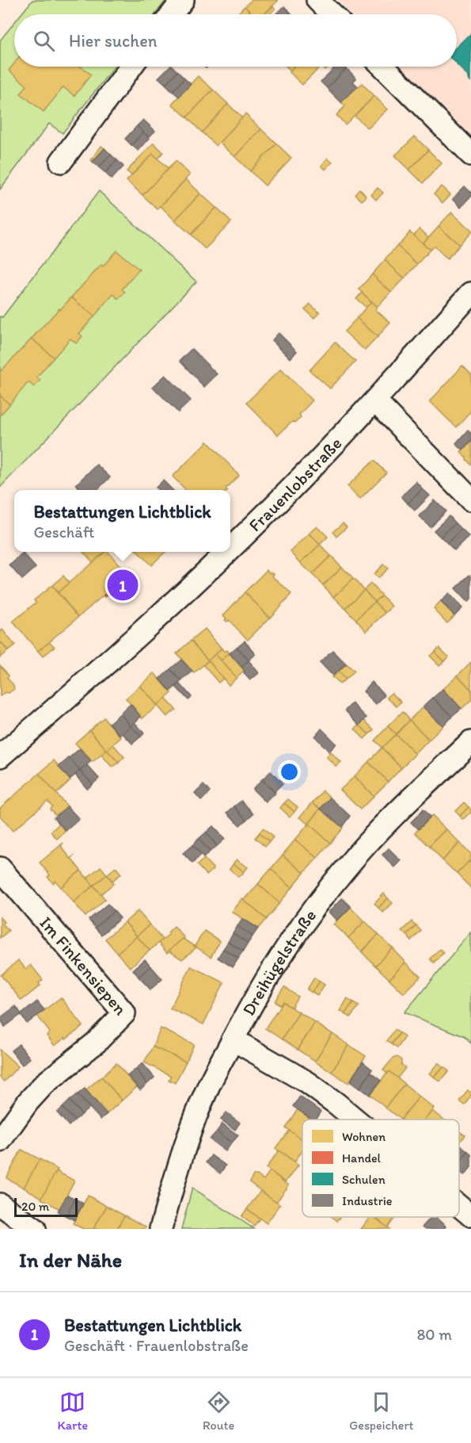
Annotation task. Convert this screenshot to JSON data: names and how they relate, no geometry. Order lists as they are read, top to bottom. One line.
{"streets":{"street":["Frauenlobstraße","Dreihügelstraße","Im Finkensiepen"]},"legend":["Wohnen","Handel","Schulen","Industrie"],"scale_bar":"20 m","page":{"search":"Hier suchen","popup":["Bestattungen Lichtblick","Geschäft"],"pins":"1","scale":"20 m","heading":"In der Nähe","list":[{"mark":"1","name":"Bestattungen Lichtblick","note":"Geschäft · Frauenlobstraße","value":"80 m"}],"nav":["Karte","Route","Gespeichert"]}}
